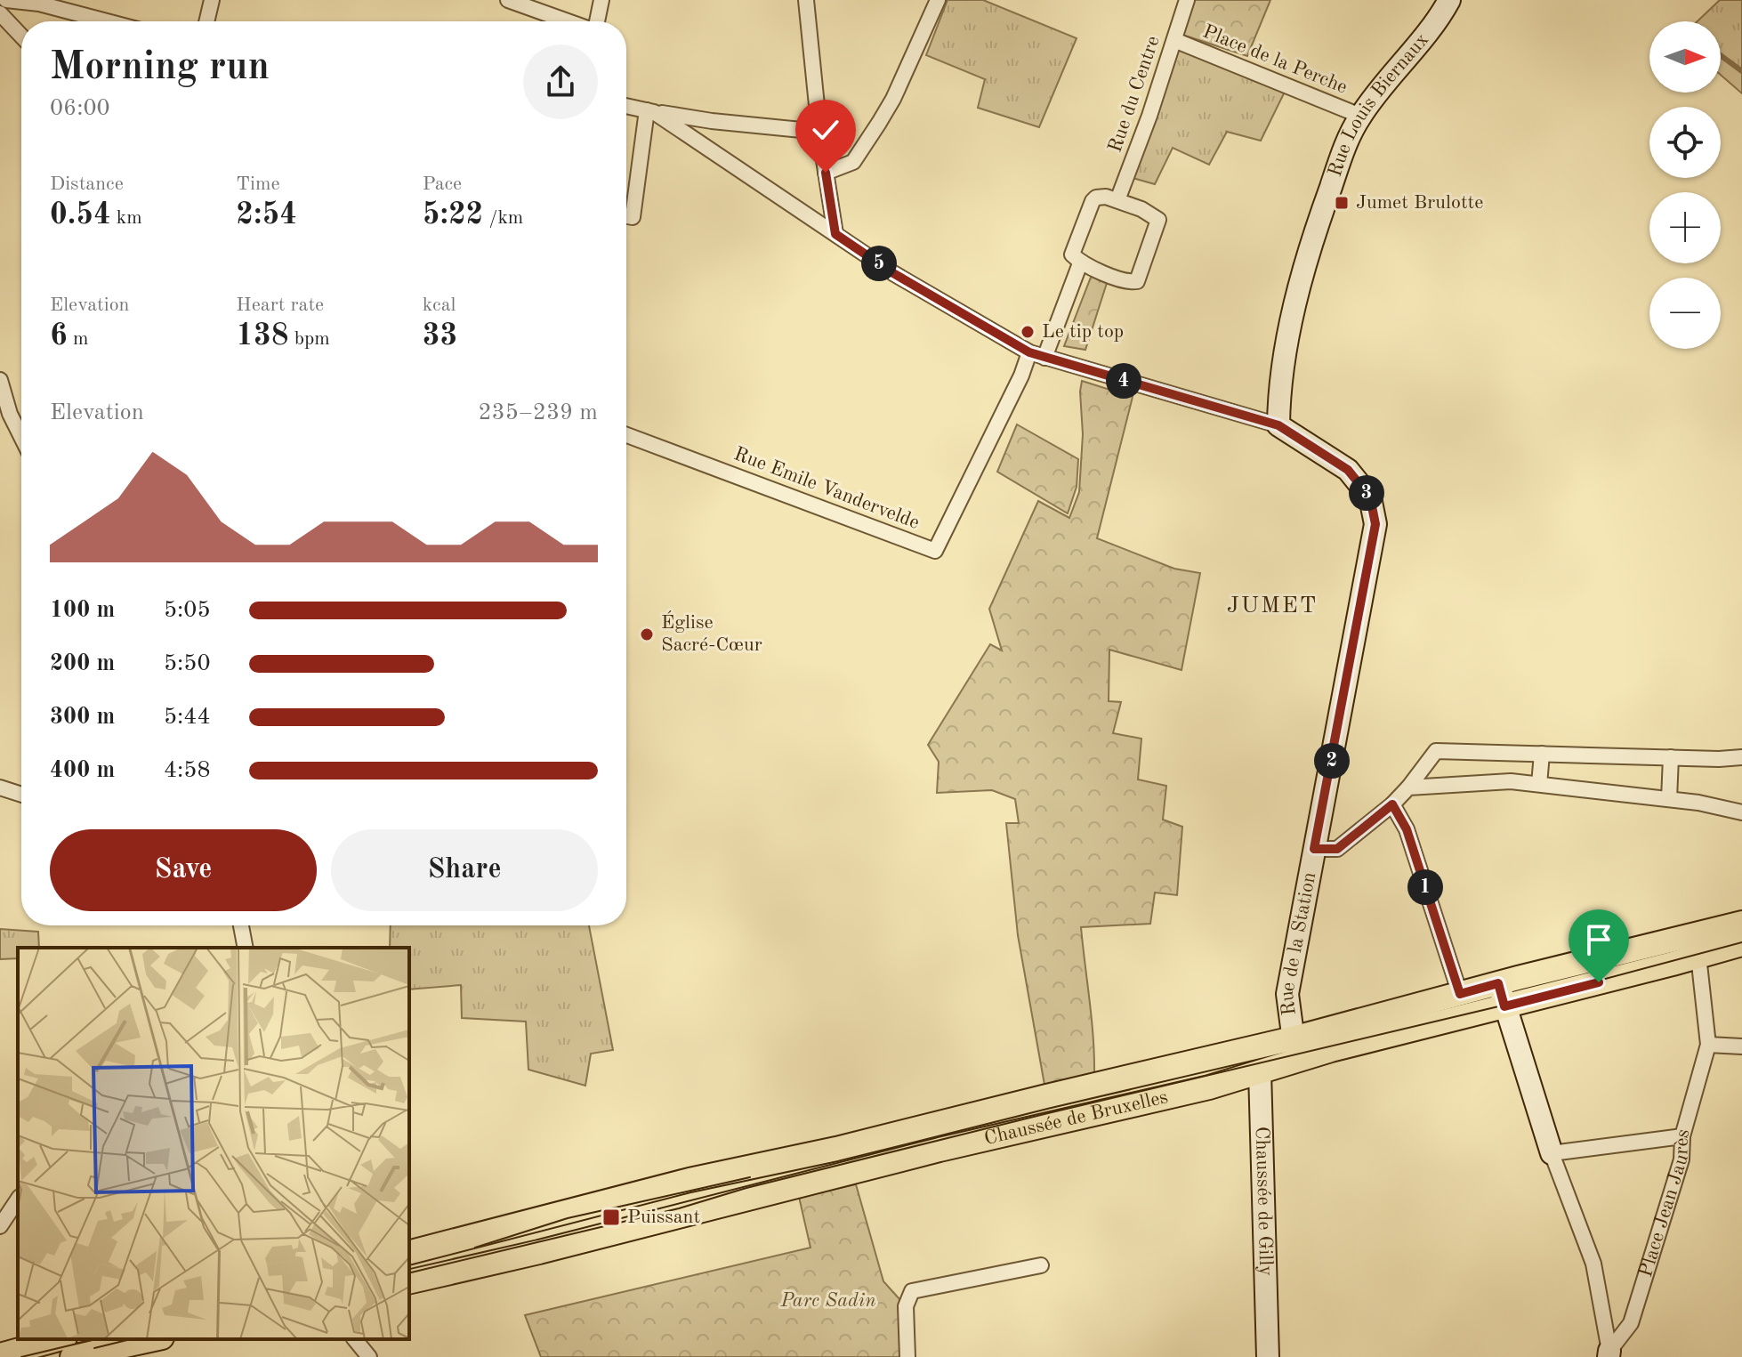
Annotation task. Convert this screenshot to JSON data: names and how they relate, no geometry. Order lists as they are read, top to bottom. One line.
{"streets":{"main road":["Chaussée de Bruxelles"],"street":["Place de la Perche","Rue du Centre","Rue Louis Biernaux","Rue Emile Vandervelde","Rue de la Station","Chaussée de Gilly","Place Jean Jaurès"]},"crossings":[["Place de la Perche","Rue du Centre"],["Place de la Perche","Rue Louis Biernaux"],["Rue Louis Biernaux","Rue de la Station"],["Rue Emile Vandervelde","Rue de la Station"],["Rue de la Station","Chaussée de Bruxelles"],["Chaussée de Bruxelles","Chaussée de Gilly"],["Chaussée de Bruxelles","Place Jean Jaurès"]],"districts":["JUMET"],"parks":["Parc Sadin"],"places":{"transit":["Jumet Brulotte","Puissant"],"other":["Le tip top","Église Sacré-Cœur"]},"north":"right","page":{"map_buttons":["+","−"],"heading":["Morning run","06:00"],"stats":[["Distance","0.54 km"],["Time","2:54"],["Pace","5:22 /km"],["Elevation","6 m"],["Heart rate","138 bpm"],["kcal","33"]],"pins":["5","4","3","2","1"],"chart":["Elevation","235–239 m"],"list":[{"name":"100 m","note":"5:05"},{"name":"200 m","note":"5:50"},{"name":"300 m","note":"5:44"},{"name":"400 m","note":"4:58"}],"buttons":["Save","Share"]}}
